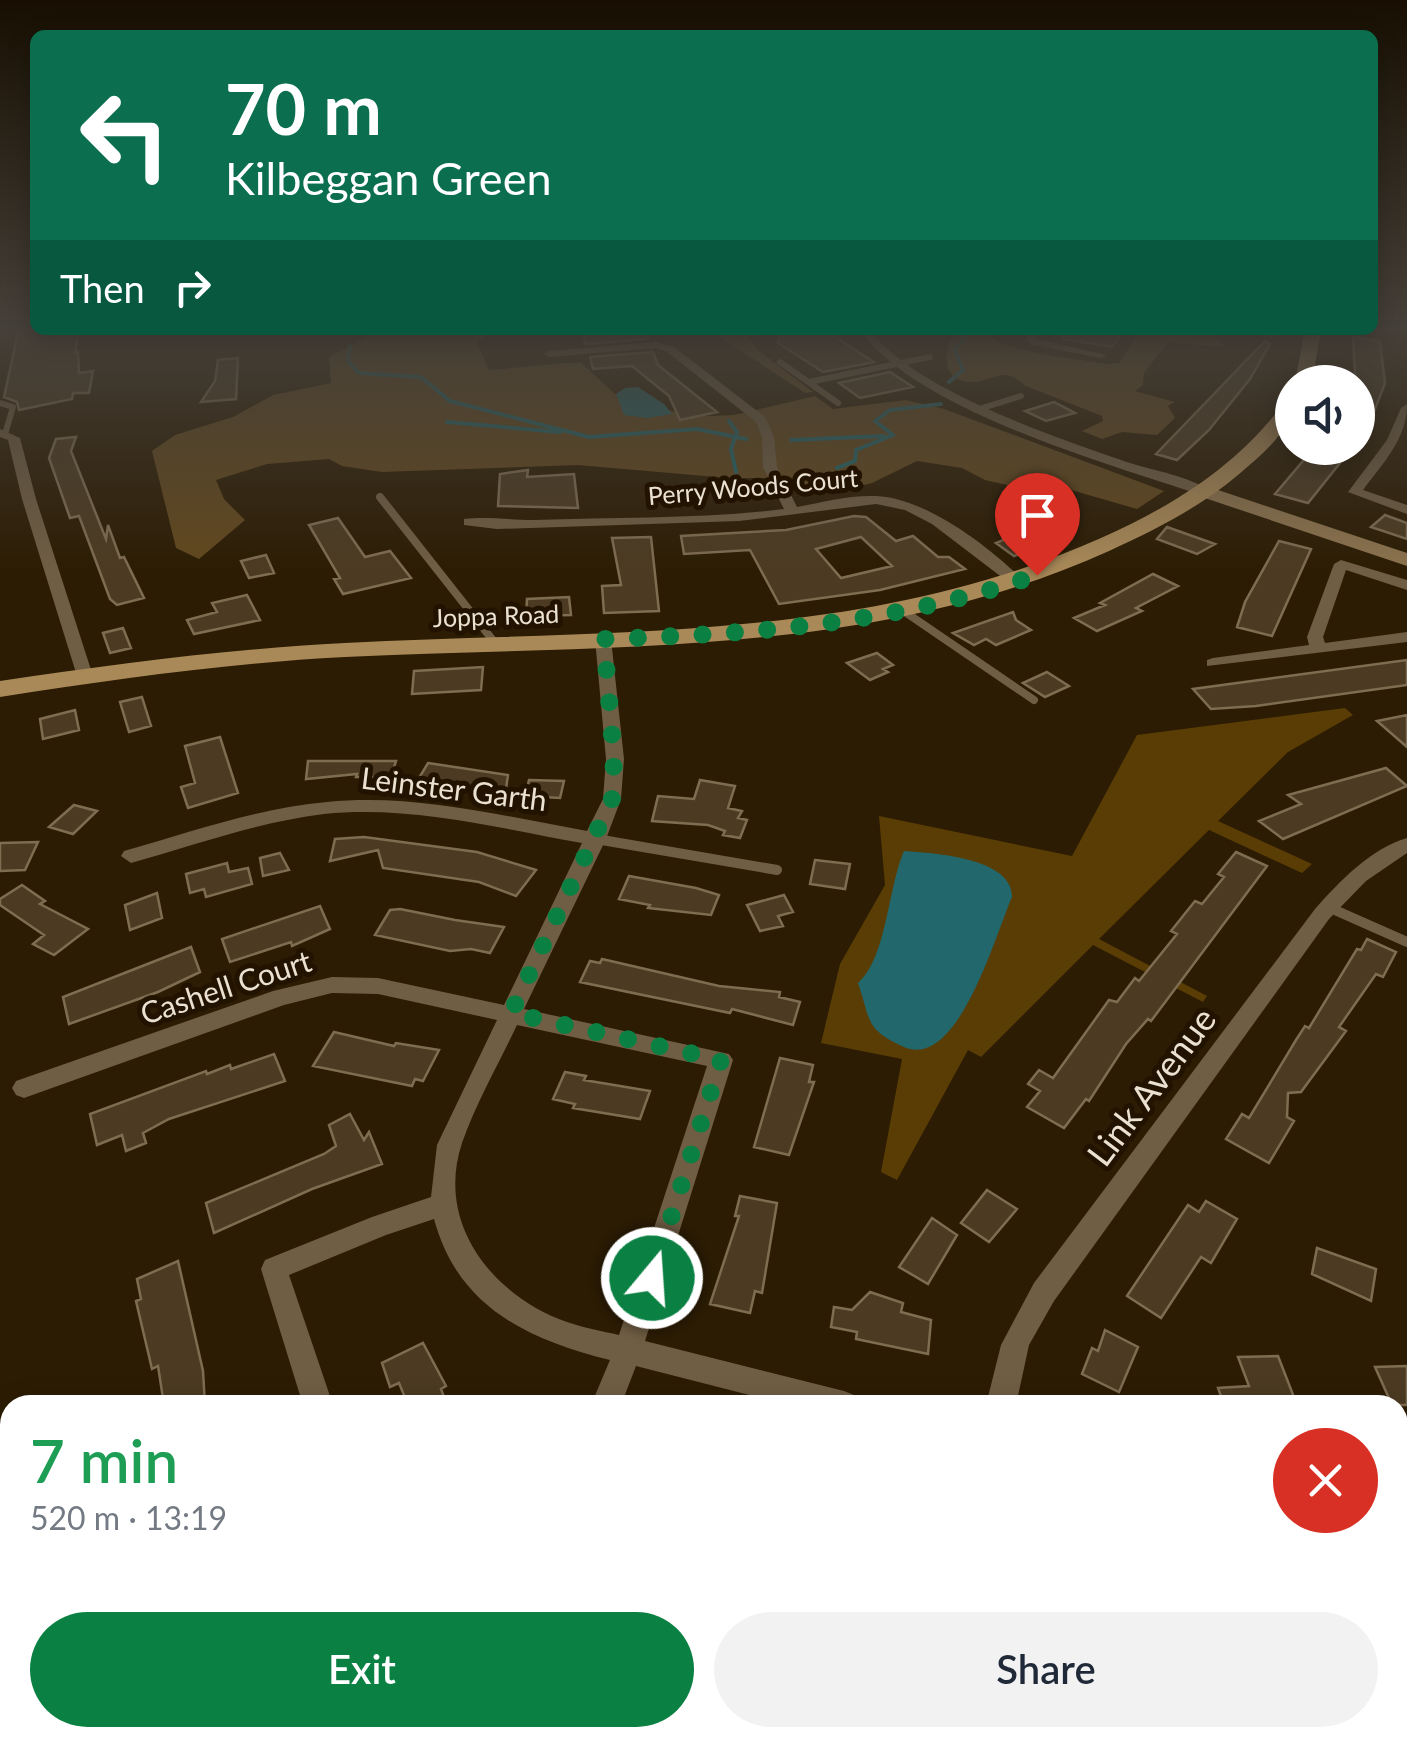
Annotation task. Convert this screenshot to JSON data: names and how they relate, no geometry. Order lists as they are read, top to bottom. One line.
{"streets":{"main road":["Joppa Road"],"street":["Perry Woods Court","Leinster Garth","Cashell Court","Link Avenue"]},"crossings":[["Perry Woods Court","Joppa Road"]],"page":{"turn":["70 m","Kilbeggan Green"],"then":"Then","heading":["7 min","520 m · 13:19"],"buttons":["Exit","Share"]}}
